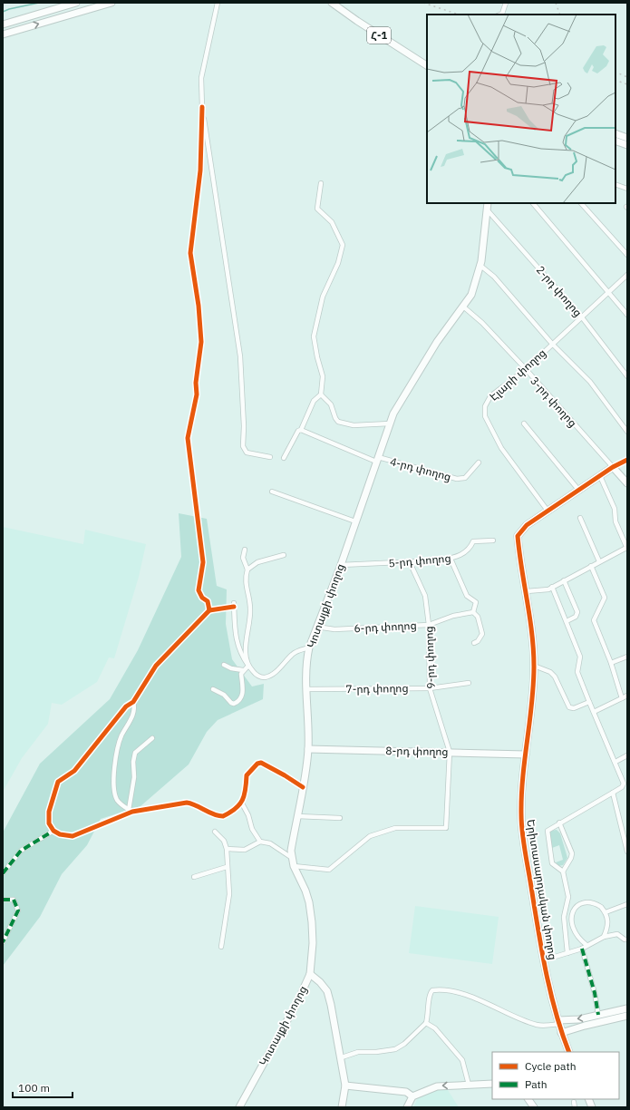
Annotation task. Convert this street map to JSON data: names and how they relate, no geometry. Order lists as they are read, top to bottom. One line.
{"streets":{"street":["Հ-1","2-րդ փողոց","Էլարի փողոց","3-րդ փողոց","4-րդ փողոց","5-րդ փողոց","Կոտայքի փողոց","6-րդ փողոց","9-րդ փողոց","7-րդ փողոց","8-րդ փողոց","Երիտասարդական փողոց"]},"crossings":[["2-րդ փողոց","Էլարի փողոց"],["2-րդ փողոց","Կոտայքի փողոց"],["Էլարի փողոց","3-րդ փողոց"],["Էլարի փողոց","Երիտասարդական փողոց"],["3-րդ փողոց","Կոտայքի փողոց"],["3-րդ փողոց","Երիտասարդական փողոց"],["4-րդ փողոց","Կոտայքի փողոց"],["5-րդ փողոց","Կոտայքի փողոց"],["5-րդ փողոց","9-րդ փողոց"],["Կոտայքի փողոց","6-րդ փողոց"],["Կոտայքի փողոց","9-րդ փողոց"],["Կոտայքի փողոց","7-րդ փողոց"],["Կոտայքի փողոց","8-րդ փողոց"],["6-րդ փողոց","9-րդ փողոց"],["9-րդ փողոց","7-րդ փողոց"],["9-րդ փողոց","8-րդ փողոց"],["8-րդ փողոց","Երիտասարդական փողոց"]],"legend":["Cycle path","Path"],"scale_bar":"100 m"}
